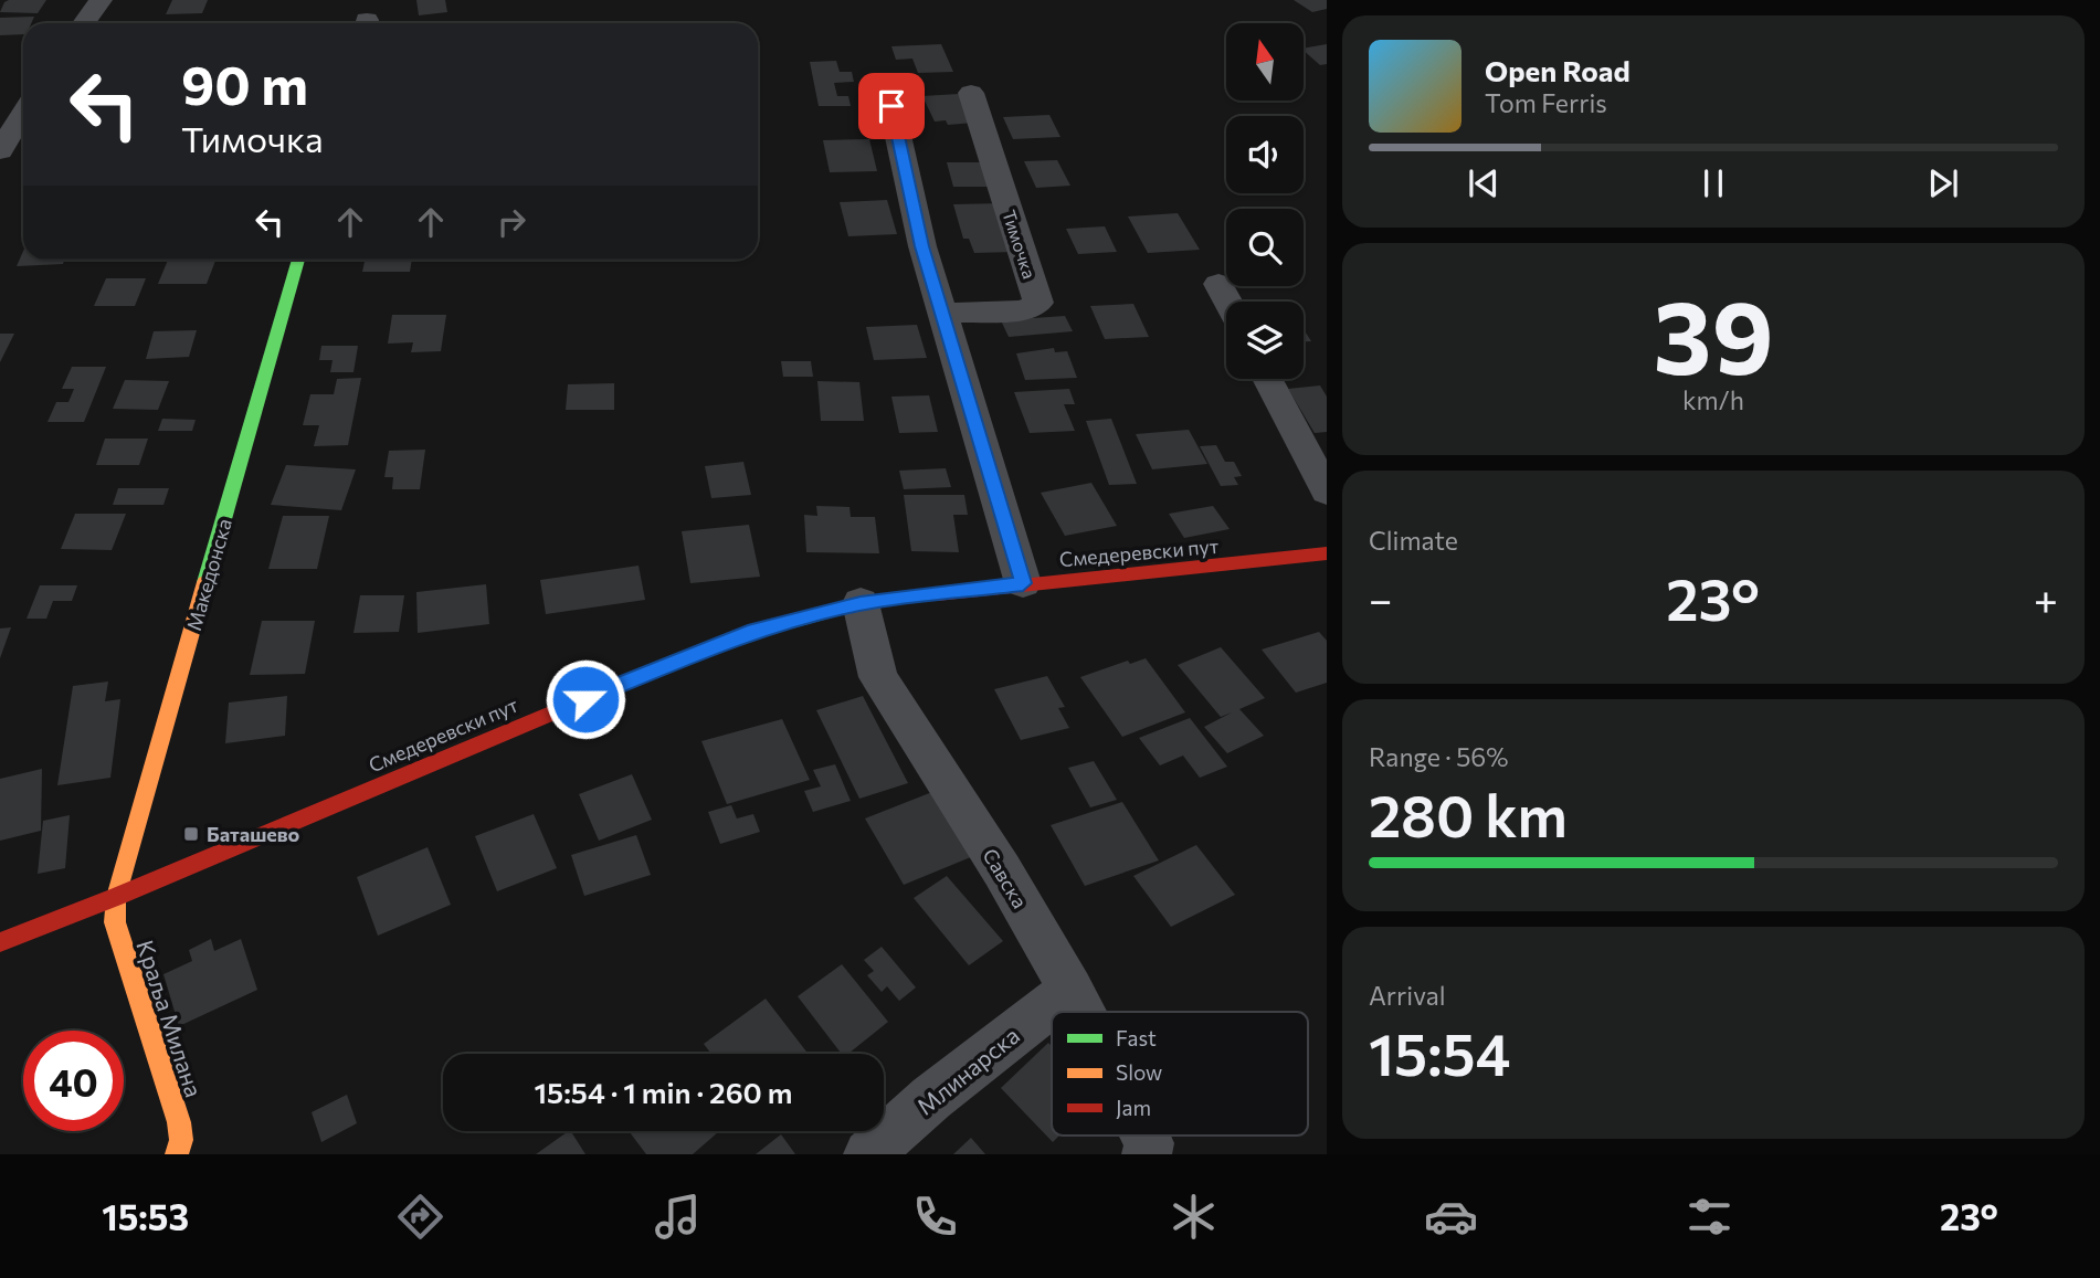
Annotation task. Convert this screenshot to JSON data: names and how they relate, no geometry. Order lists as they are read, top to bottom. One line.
{"streets":{"street":["Тимочка","Смедеревски пут","Македонска","Савска","Краља Милана","Млинарска"]},"crossings":[["Смедеревски пут","Македонска"],["Смедеревски пут","Савска"],["Смедеревски пут","Краља Милана"],["Македонска","Краља Милана"],["Савска","Млинарска"]],"places":{"transit":["Баташево"]},"legend":["Fast","Slow","Jam"],"north":"top","page":{"turn":["90 m","Тимочка"],"song":["Open Road","Tom Ferris"],"tile":[["39","km/h"],"Climate",["Range · 56%","280 km"],["Arrival","15:54"]],"heat":["−","23°","+"],"limit":"40","trip":"15:54 · 1 min · 260 m","tabs":["15:53","23°"]}}
